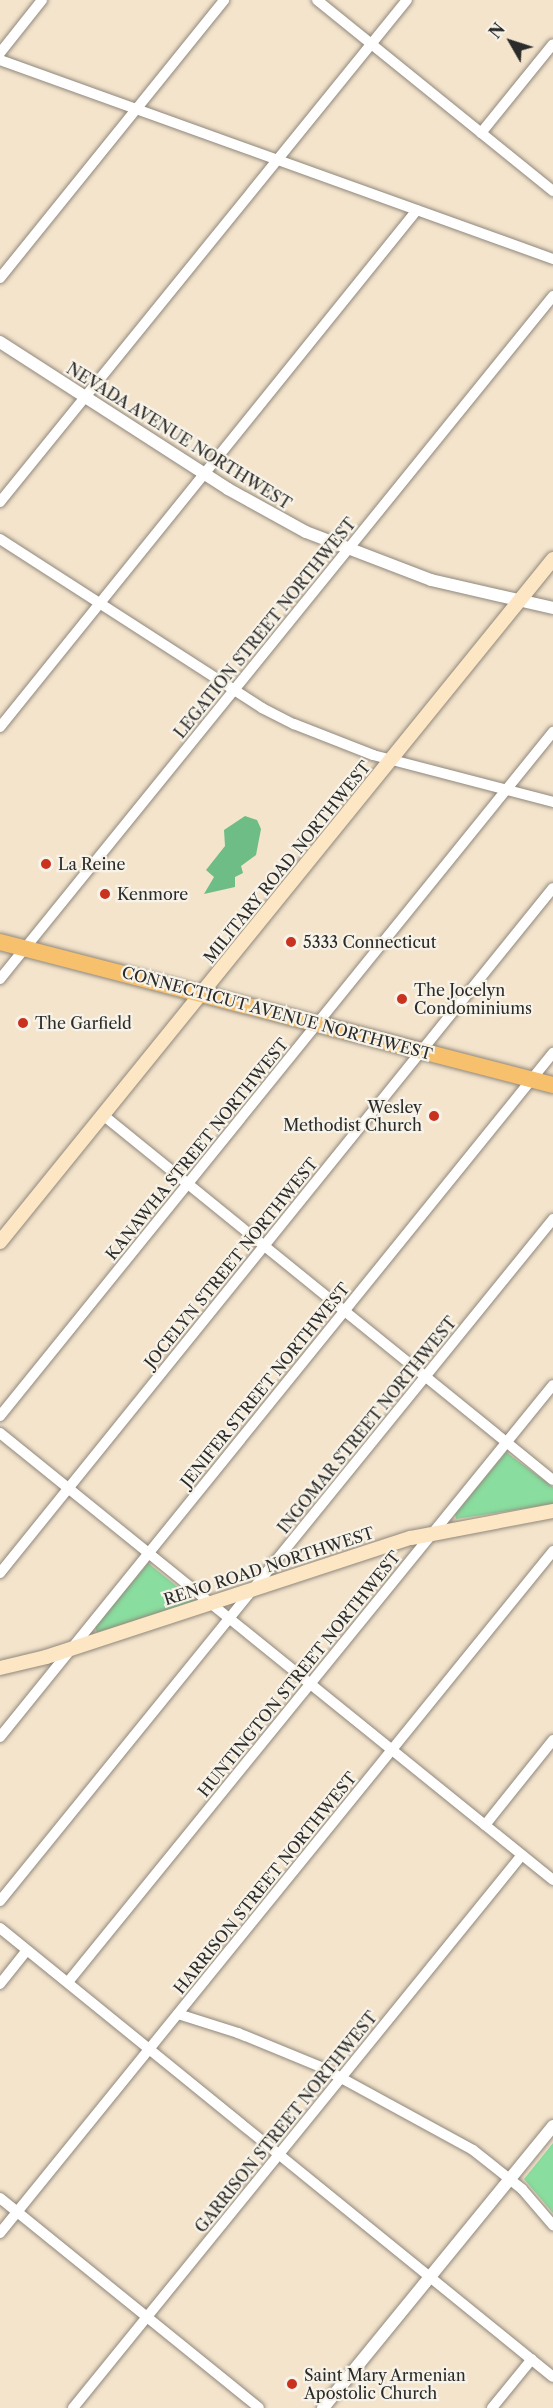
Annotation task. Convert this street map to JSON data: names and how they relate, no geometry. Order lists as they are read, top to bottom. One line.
{"streets":{"main road":["MILITARY ROAD NORTHWEST","CONNECTICUT AVENUE NORTHWEST","RENO ROAD NORTHWEST"],"street":["NEVADA AVENUE NORTHWEST","LEGATION STREET NORTHWEST","KANAWHA STREET NORTHWEST","JOCELYN STREET NORTHWEST","JENIFER STREET NORTHWEST","INGOMAR STREET NORTHWEST","HUNTINGTON STREET NORTHWEST","HARRISON STREET NORTHWEST","GARRISON STREET NORTHWEST"]},"crossings":[["NEVADA AVENUE NORTHWEST","LEGATION STREET NORTHWEST"],["NEVADA AVENUE NORTHWEST","MILITARY ROAD NORTHWEST"],["LEGATION STREET NORTHWEST","CONNECTICUT AVENUE NORTHWEST"],["MILITARY ROAD NORTHWEST","CONNECTICUT AVENUE NORTHWEST"],["CONNECTICUT AVENUE NORTHWEST","KANAWHA STREET NORTHWEST"],["CONNECTICUT AVENUE NORTHWEST","JOCELYN STREET NORTHWEST"],["CONNECTICUT AVENUE NORTHWEST","JENIFER STREET NORTHWEST"],["JENIFER STREET NORTHWEST","RENO ROAD NORTHWEST"],["INGOMAR STREET NORTHWEST","RENO ROAD NORTHWEST"],["RENO ROAD NORTHWEST","HUNTINGTON STREET NORTHWEST"]],"places":["La Reine","Kenmore","5333 Connecticut","The Jocelyn Condominiums","The Garfield","Wesley Methodist Church","Saint Mary Armenian Apostolic Church"],"north":"top left"}
